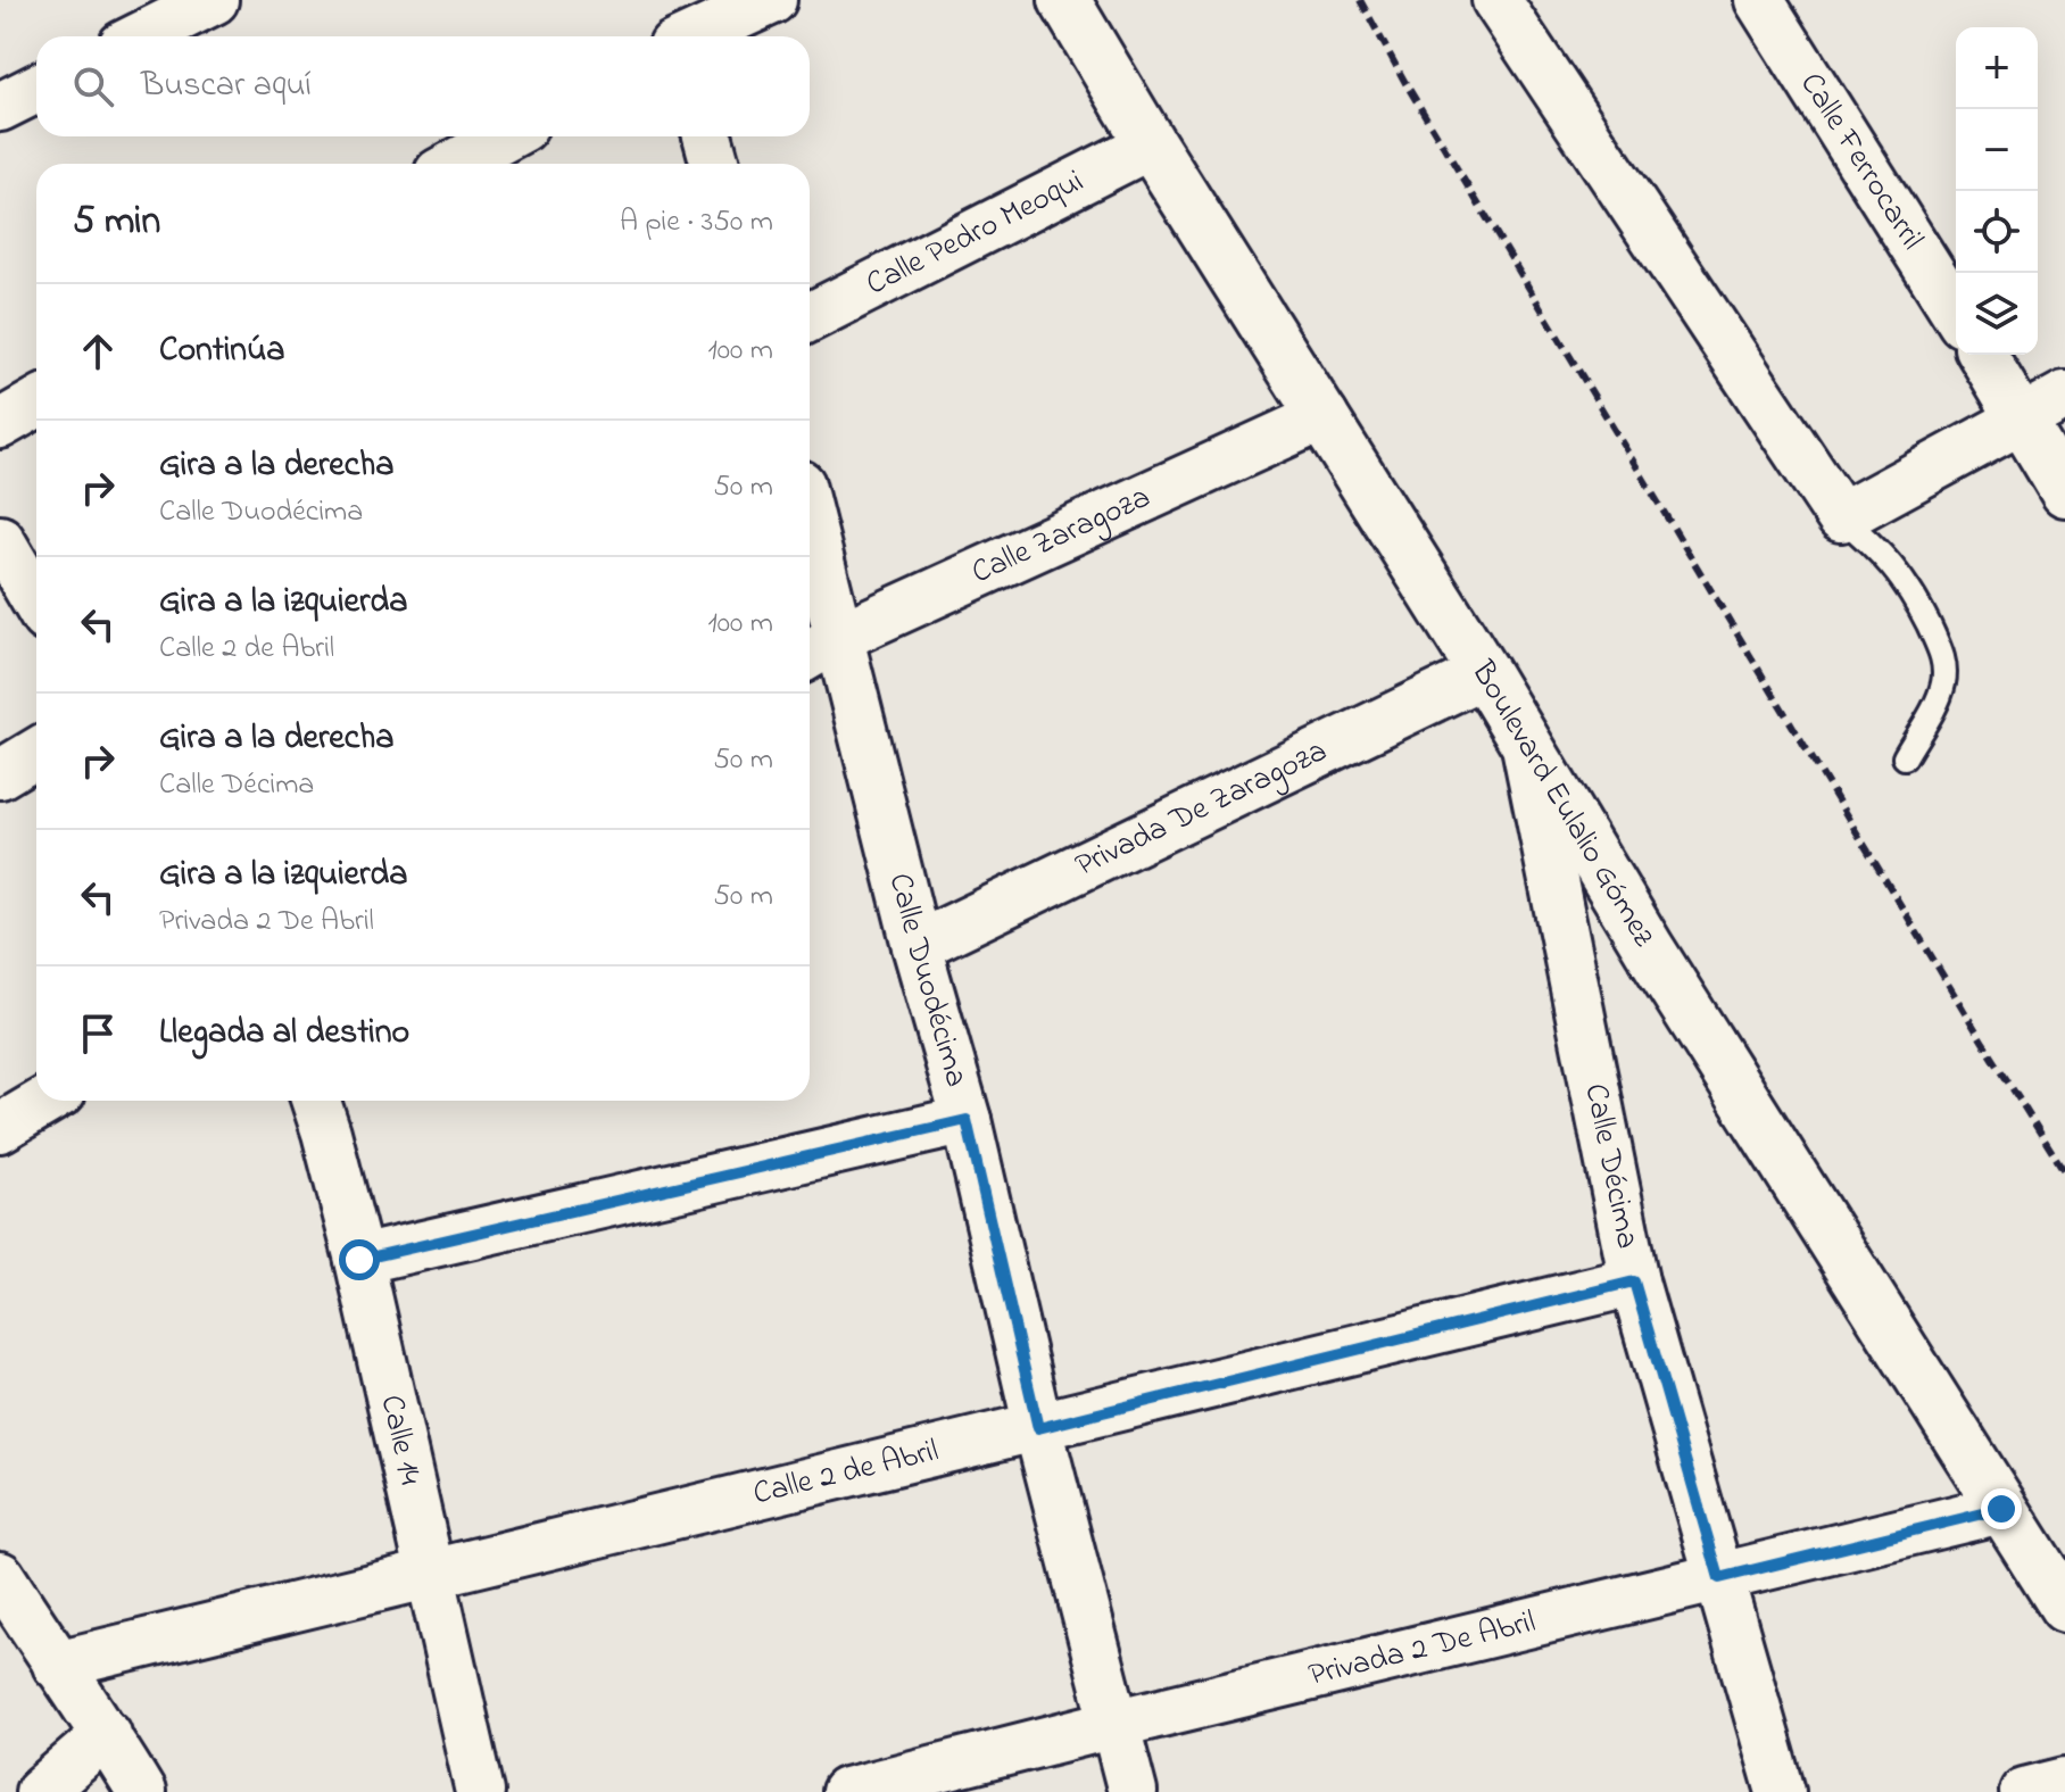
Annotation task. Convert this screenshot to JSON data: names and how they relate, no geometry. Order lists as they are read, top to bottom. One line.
{"streets":{"main road":["Boulevard Eulalio Gómez"],"street":["Calle Ferrocarril","Calle Pedro Meoqui","Calle Zaragoza","Privada De Zaragoza","Calle Duodécima","Calle Décima","Calle 14","Calle 2 de Abril","Privada 2 De Abril"]},"crossings":[["Calle Pedro Meoqui","Boulevard Eulalio Gómez"],["Calle Zaragoza","Boulevard Eulalio Gómez"],["Calle Zaragoza","Calle Duodécima"],["Boulevard Eulalio Gómez","Privada De Zaragoza"],["Boulevard Eulalio Gómez","Calle Décima"],["Boulevard Eulalio Gómez","Privada 2 De Abril"],["Privada De Zaragoza","Calle Duodécima"],["Calle Duodécima","Calle 2 de Abril"],["Calle Duodécima","Privada 2 De Abril"],["Calle Décima","Calle 2 de Abril"],["Calle Décima","Privada 2 De Abril"],["Calle 14","Calle 2 de Abril"]],"page":{"map_buttons":["+","−"],"search":"Buscar aquí","heading":["5 min","A pie · 350 m"],"list":[["Continúa","100 m"],["Gira a la derecha","Calle Duodécima","50 m"],["Gira a la izquierda","Calle 2 de Abril","100 m"],["Gira a la derecha","Calle Décima","50 m"],["Gira a la izquierda","Privada 2 De Abril","50 m"],"Llegada al destino"]}}
